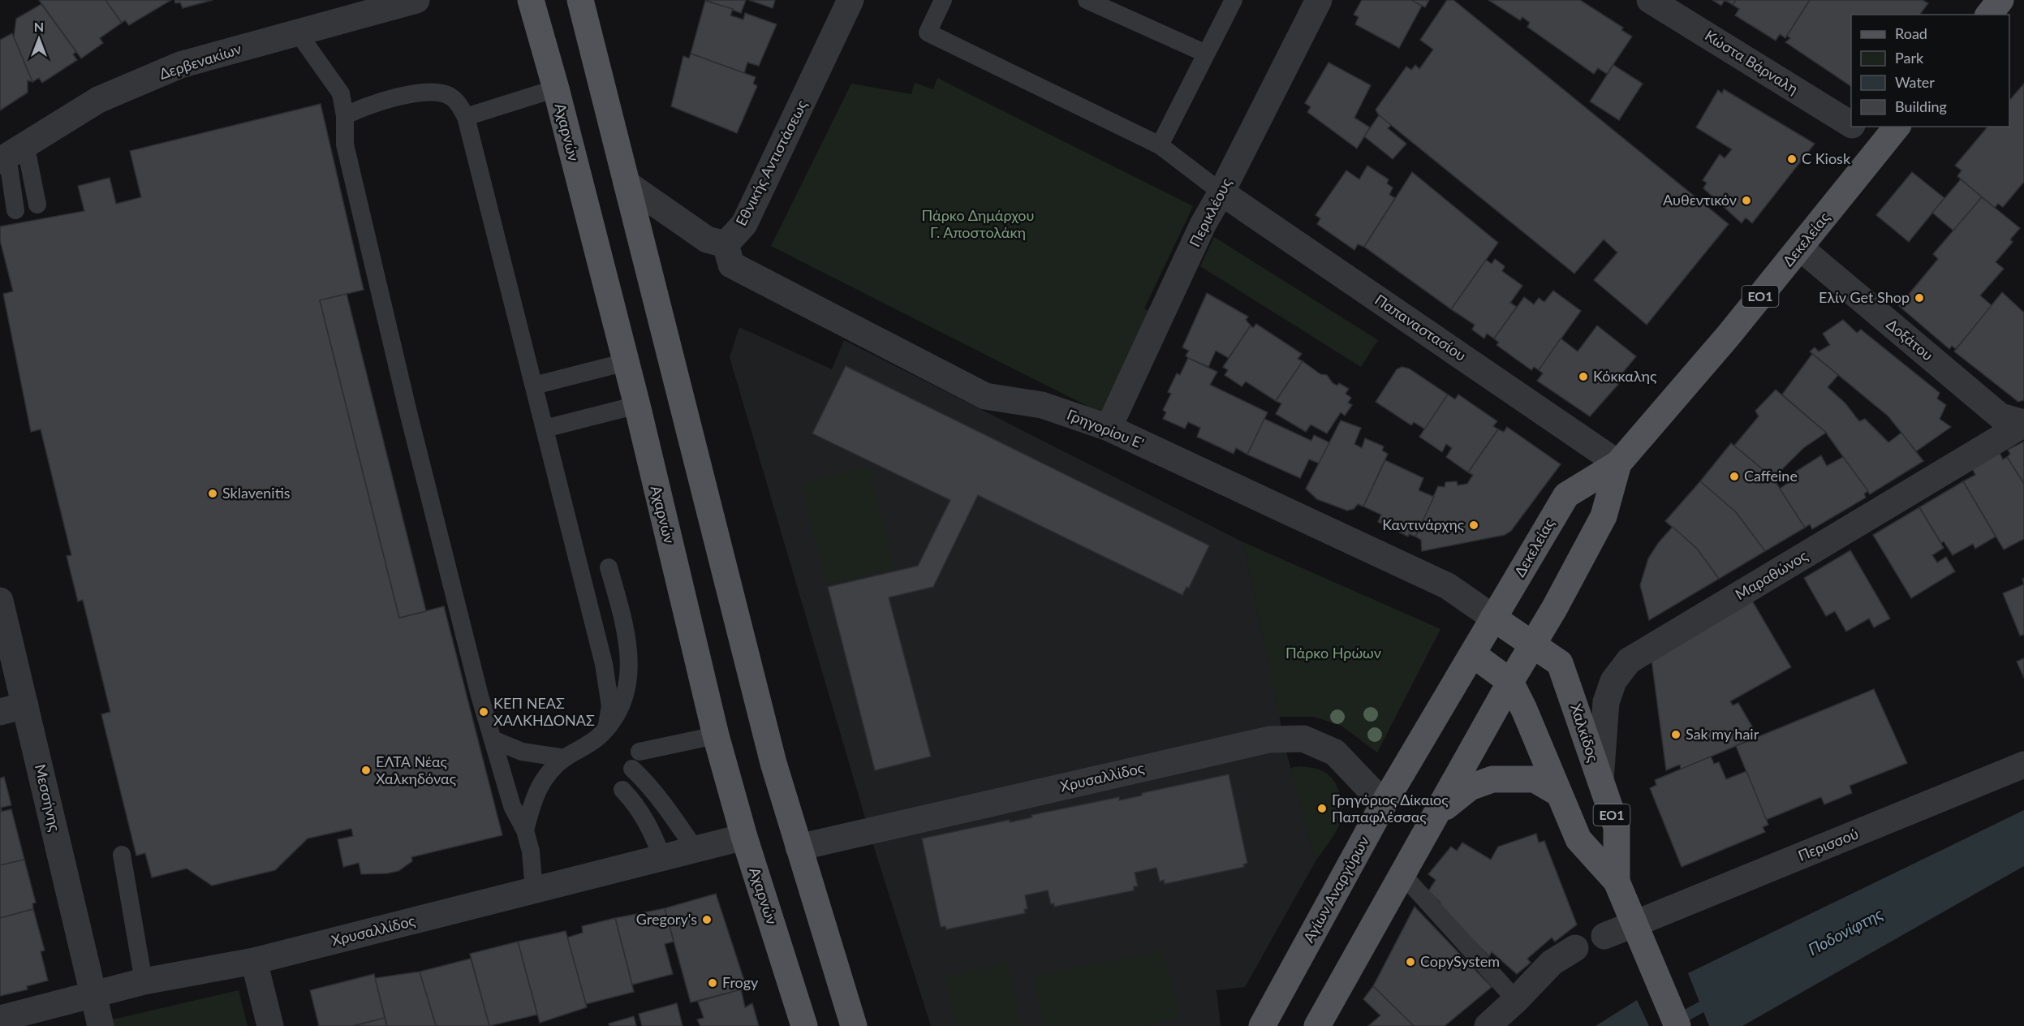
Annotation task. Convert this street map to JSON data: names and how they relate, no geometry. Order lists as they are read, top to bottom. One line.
{"streets":{"main road":["Αχαρνών","Δεκελείας","ΕΟ1","Χαλκίδος","Αγίων Αναργύρων"],"street":["Δερβενακίων","Κώστα Βάρναλη","Εθνικής Αντιστάσεως","Περικλέους","Παπαναστασίου","Δοξάτου","Γρηγορίου Ε'","Μαραθώνος","Χρυσαλλίδος","Μεσσήνης","Περισσού"]},"crossings":[["Κώστα Βάρναλη","Δεκελείας"],["Αχαρνών","Χρυσαλλίδος"],["Εθνικής Αντιστάσεως","Γρηγορίου Ε'"],["Περικλέους","Παπαναστασίου"],["Περικλέους","Γρηγορίου Ε'"],["Δεκελείας","ΕΟ1"],["Δεκελείας","Παπαναστασίου"],["Δεκελείας","Δοξάτου"],["Δεκελείας","Γρηγορίου Ε'"],["Δεκελείας","Χαλκίδος"],["Δεκελείας","Αγίων Αναργύρων"],["ΕΟ1","Χαλκίδος"],["Δοξάτου","Μαραθώνος"],["Γρηγορίου Ε'","Χαλκίδος"],["Μαραθώνος","Χαλκίδος"],["Χαλκίδος","Περισσού"],["Χαλκίδος","Αγίων Αναργύρων"],["Χρυσαλλίδος","Μεσσήνης"],["Χρυσαλλίδος","Αγίων Αναργύρων"]],"water":["Ποδονίφτης"],"parks":["Πάρκο Δημάρχου Γ. Αποστολάκη","Πάρκο Ηρώων"],"places":["C Kiosk","Αυθεντικόν","Ελίν Get Shop","Κόκκαλης","Caffeine","Sklavenitis","Καντινάρχης","ΚΕΠ ΝΕΑΣ ΧΑΛΚΗΔΟΝΑΣ","Sak my hair","ΕΛΤΑ Νέας Χαλκηδόνας","Γρηγόριος Δίκαιος Παπαφλέσσας","Gregory's","CopySystem","Frogy"],"legend":["Road","Park","Water","Building"],"north":"top"}
